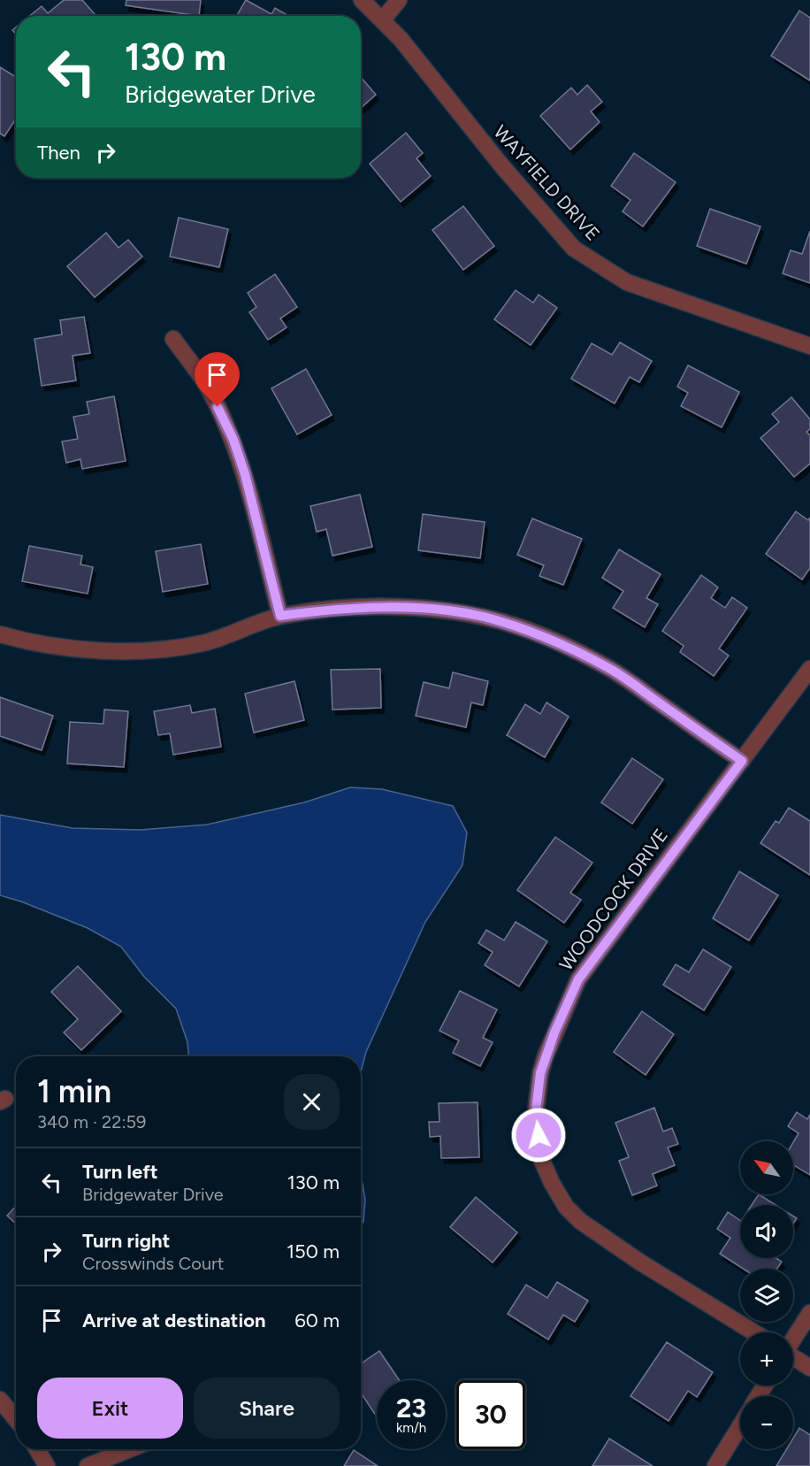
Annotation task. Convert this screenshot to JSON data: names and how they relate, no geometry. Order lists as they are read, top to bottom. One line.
{"streets":{"street":["WAYFIELD DRIVE","WOODCOCK DRIVE"]},"north":"top left","page":{"turn":["130 m","Bridgewater Drive"],"then":"Then","heading":["1 min","340 m · 22:59"],"map_buttons":["+","−"],"list":[{"name":"Turn left","note":"Bridgewater Drive","value":"130 m"},{"name":"Turn right","note":"Crosswinds Court","value":"150 m"},{"name":"Arrive at destination","value":"60 m"}],"buttons":["Exit","Share"],"speed":"23 km/h","limit":"30"}}
